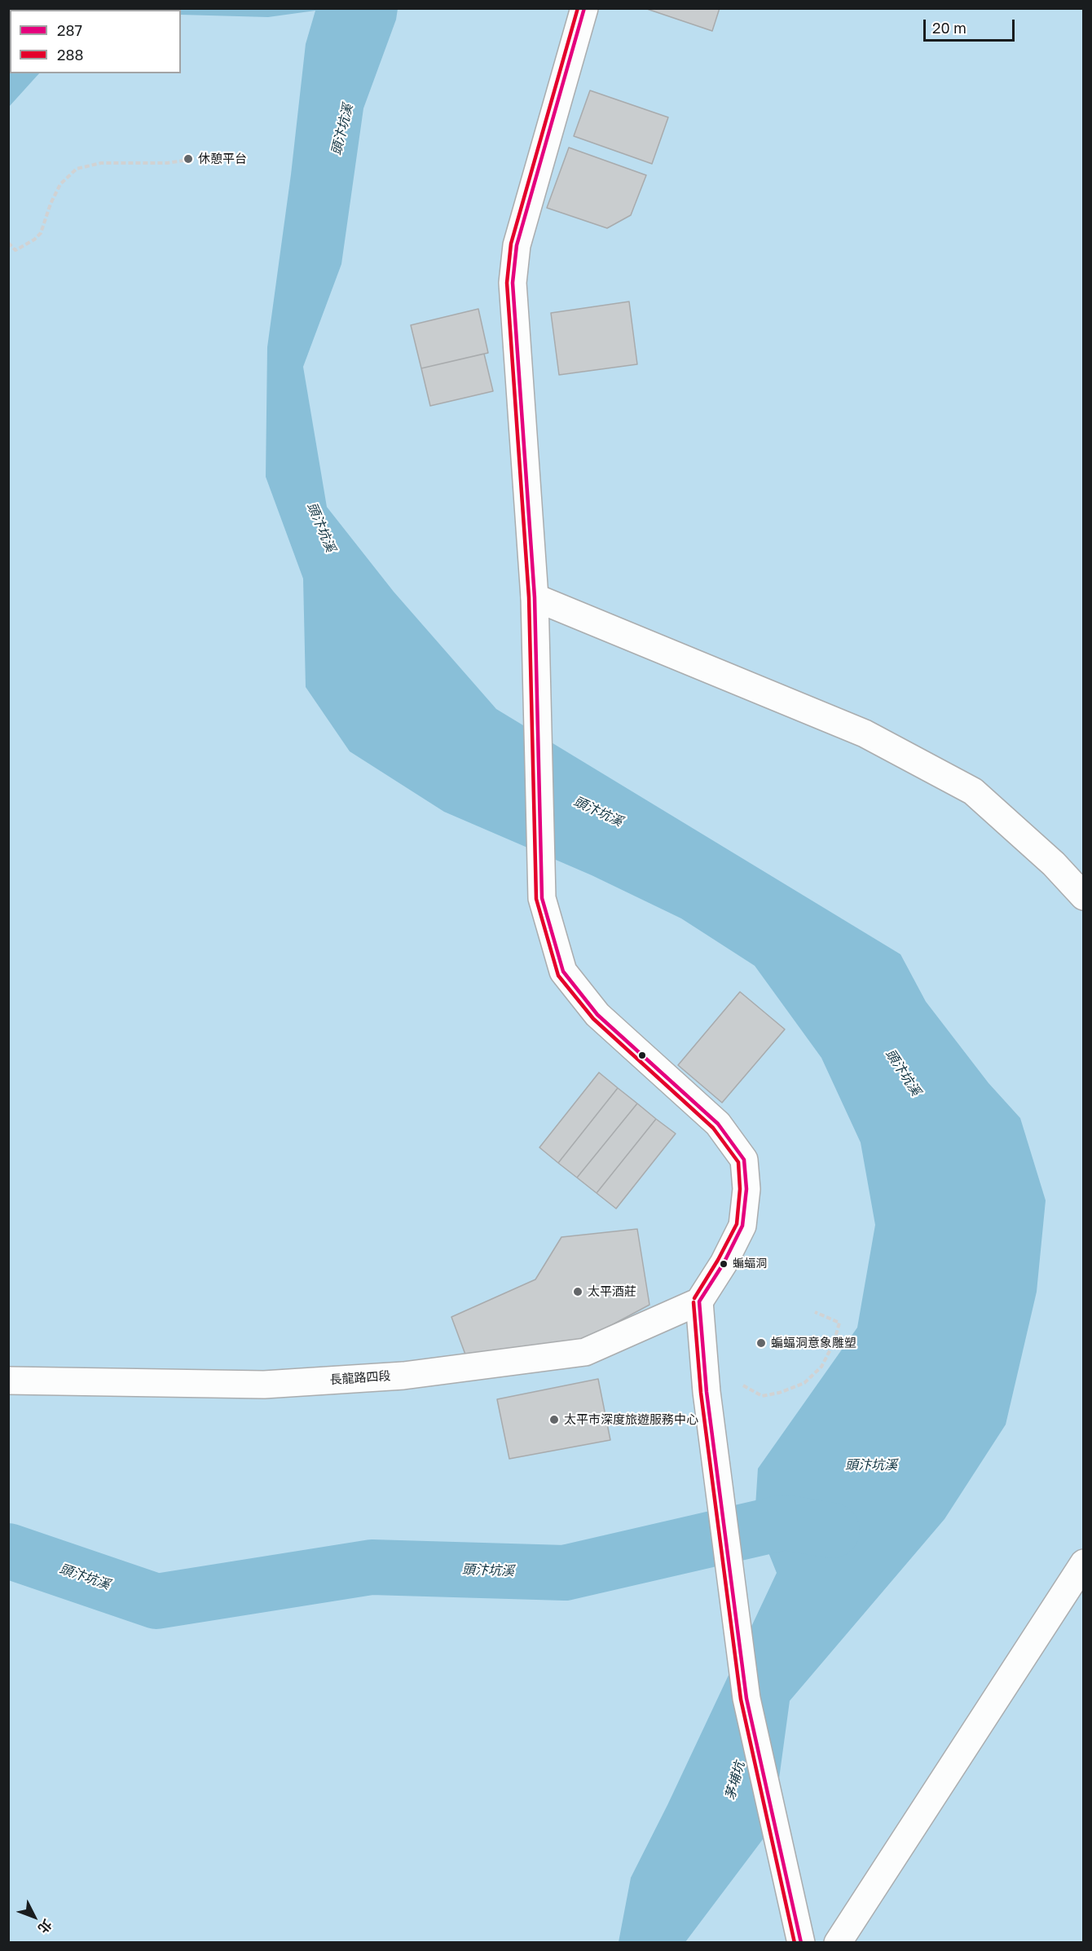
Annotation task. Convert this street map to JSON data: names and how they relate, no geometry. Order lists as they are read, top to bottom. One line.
{"streets":{"main road":["長龍路四段"]},"water":["頭汴坑溪","茅埔坑"],"places":["休憩平台","蝙蝠洞","太平酒莊","蝙蝠洞意象雕塑","太平市深度旅遊服務中心"],"lines":["transit line 287","transit line 288"],"legend":["287","288"],"scale_bar":"20 m","north":"bottom right"}
